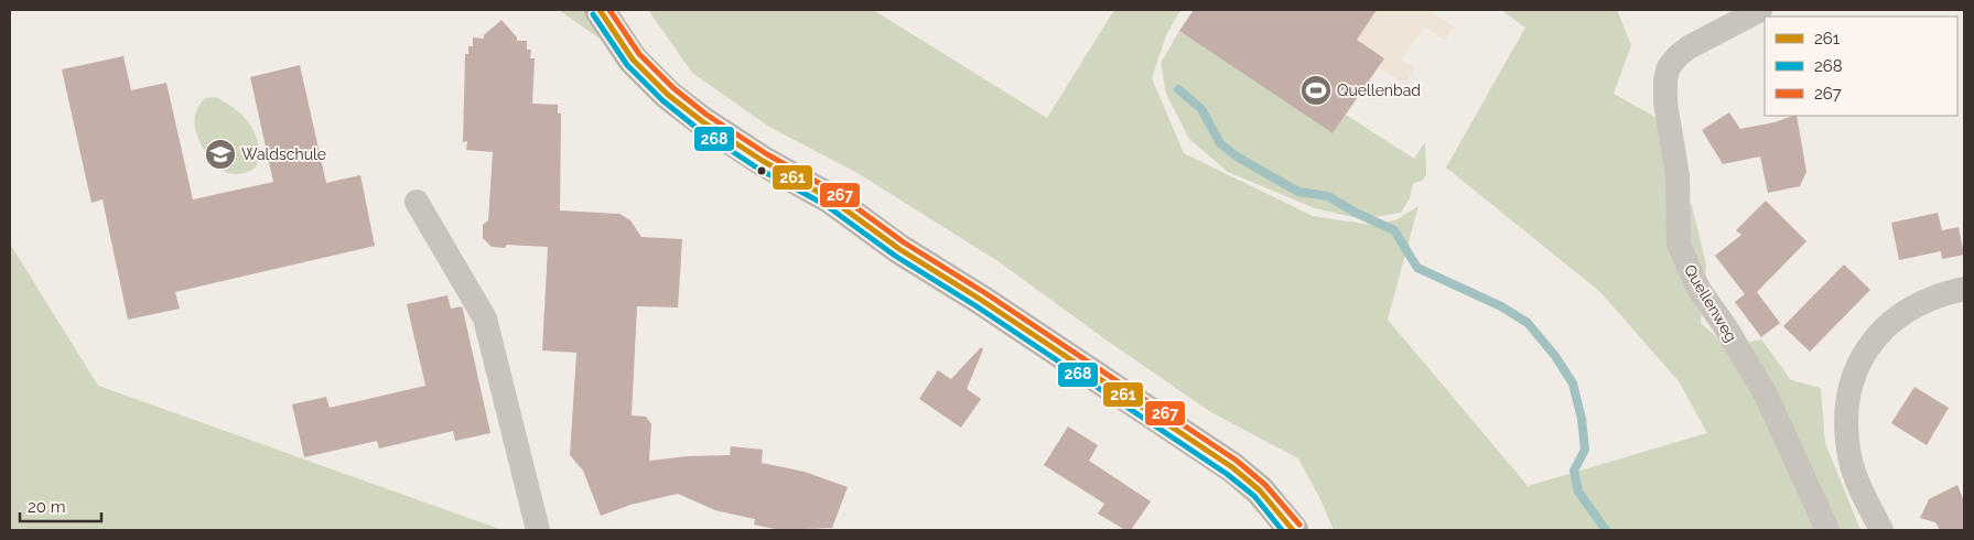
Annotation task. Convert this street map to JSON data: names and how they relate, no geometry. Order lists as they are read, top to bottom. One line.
{"streets":{"street":["Quellenweg"]},"places":{"sports":["Quellenbad"],"school or university":["Waldschule"]},"lines":["transit line 261","transit line 267","transit line 268"],"legend":["261","268","267"],"scale_bar":"20 m"}
